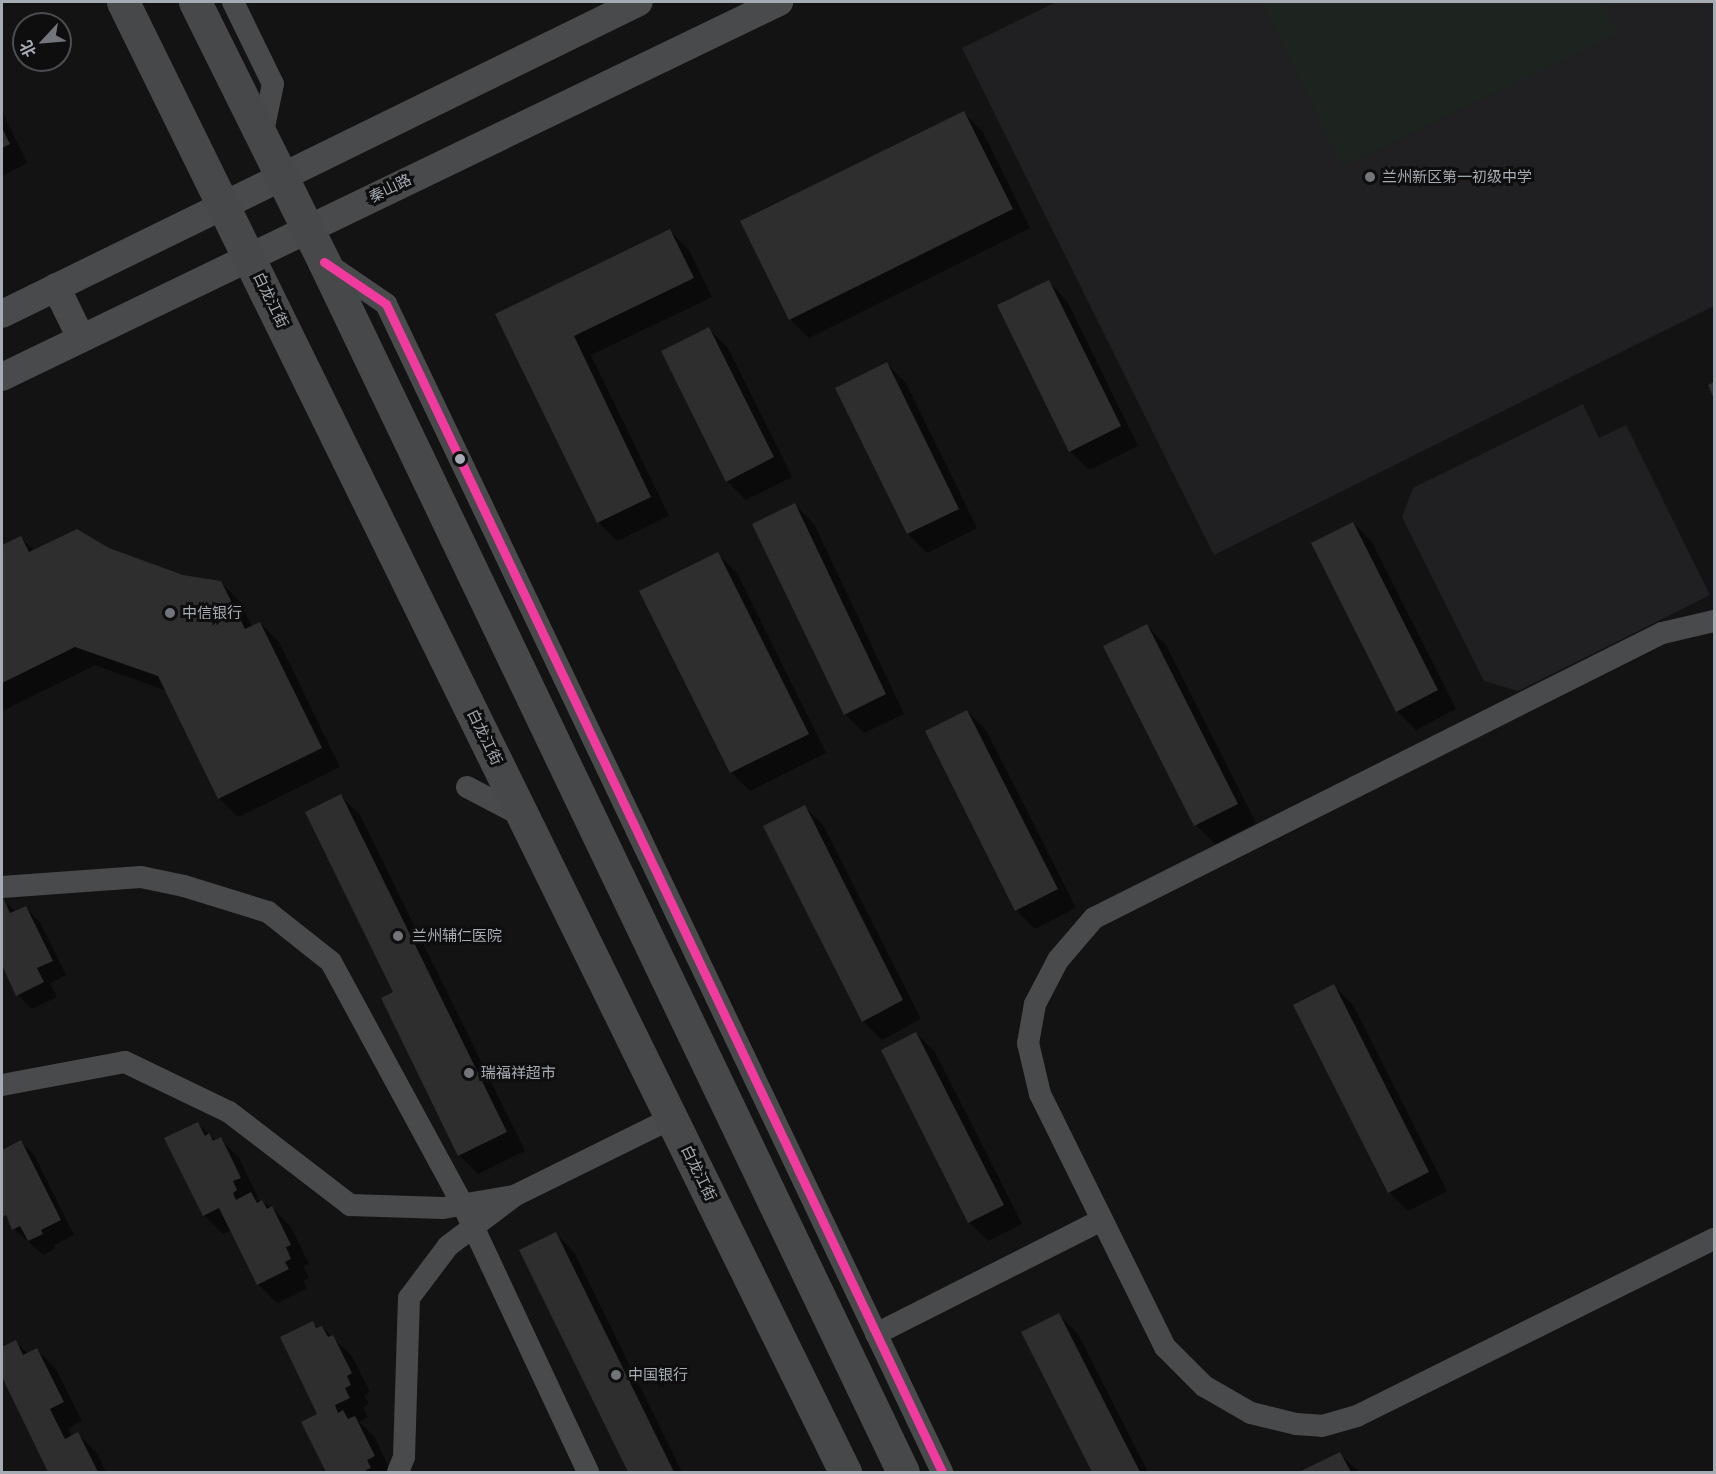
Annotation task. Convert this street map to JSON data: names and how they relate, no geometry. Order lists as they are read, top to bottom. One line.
{"streets":{"main road":["白龙江街"],"street":["秦山路"]},"crossings":[["秦山路","白龙江街"]],"places":["兰州新区第一初级中学","中信银行","兰州辅仁医院","瑞福祥超市","中国银行"],"north":"bottom left"}
